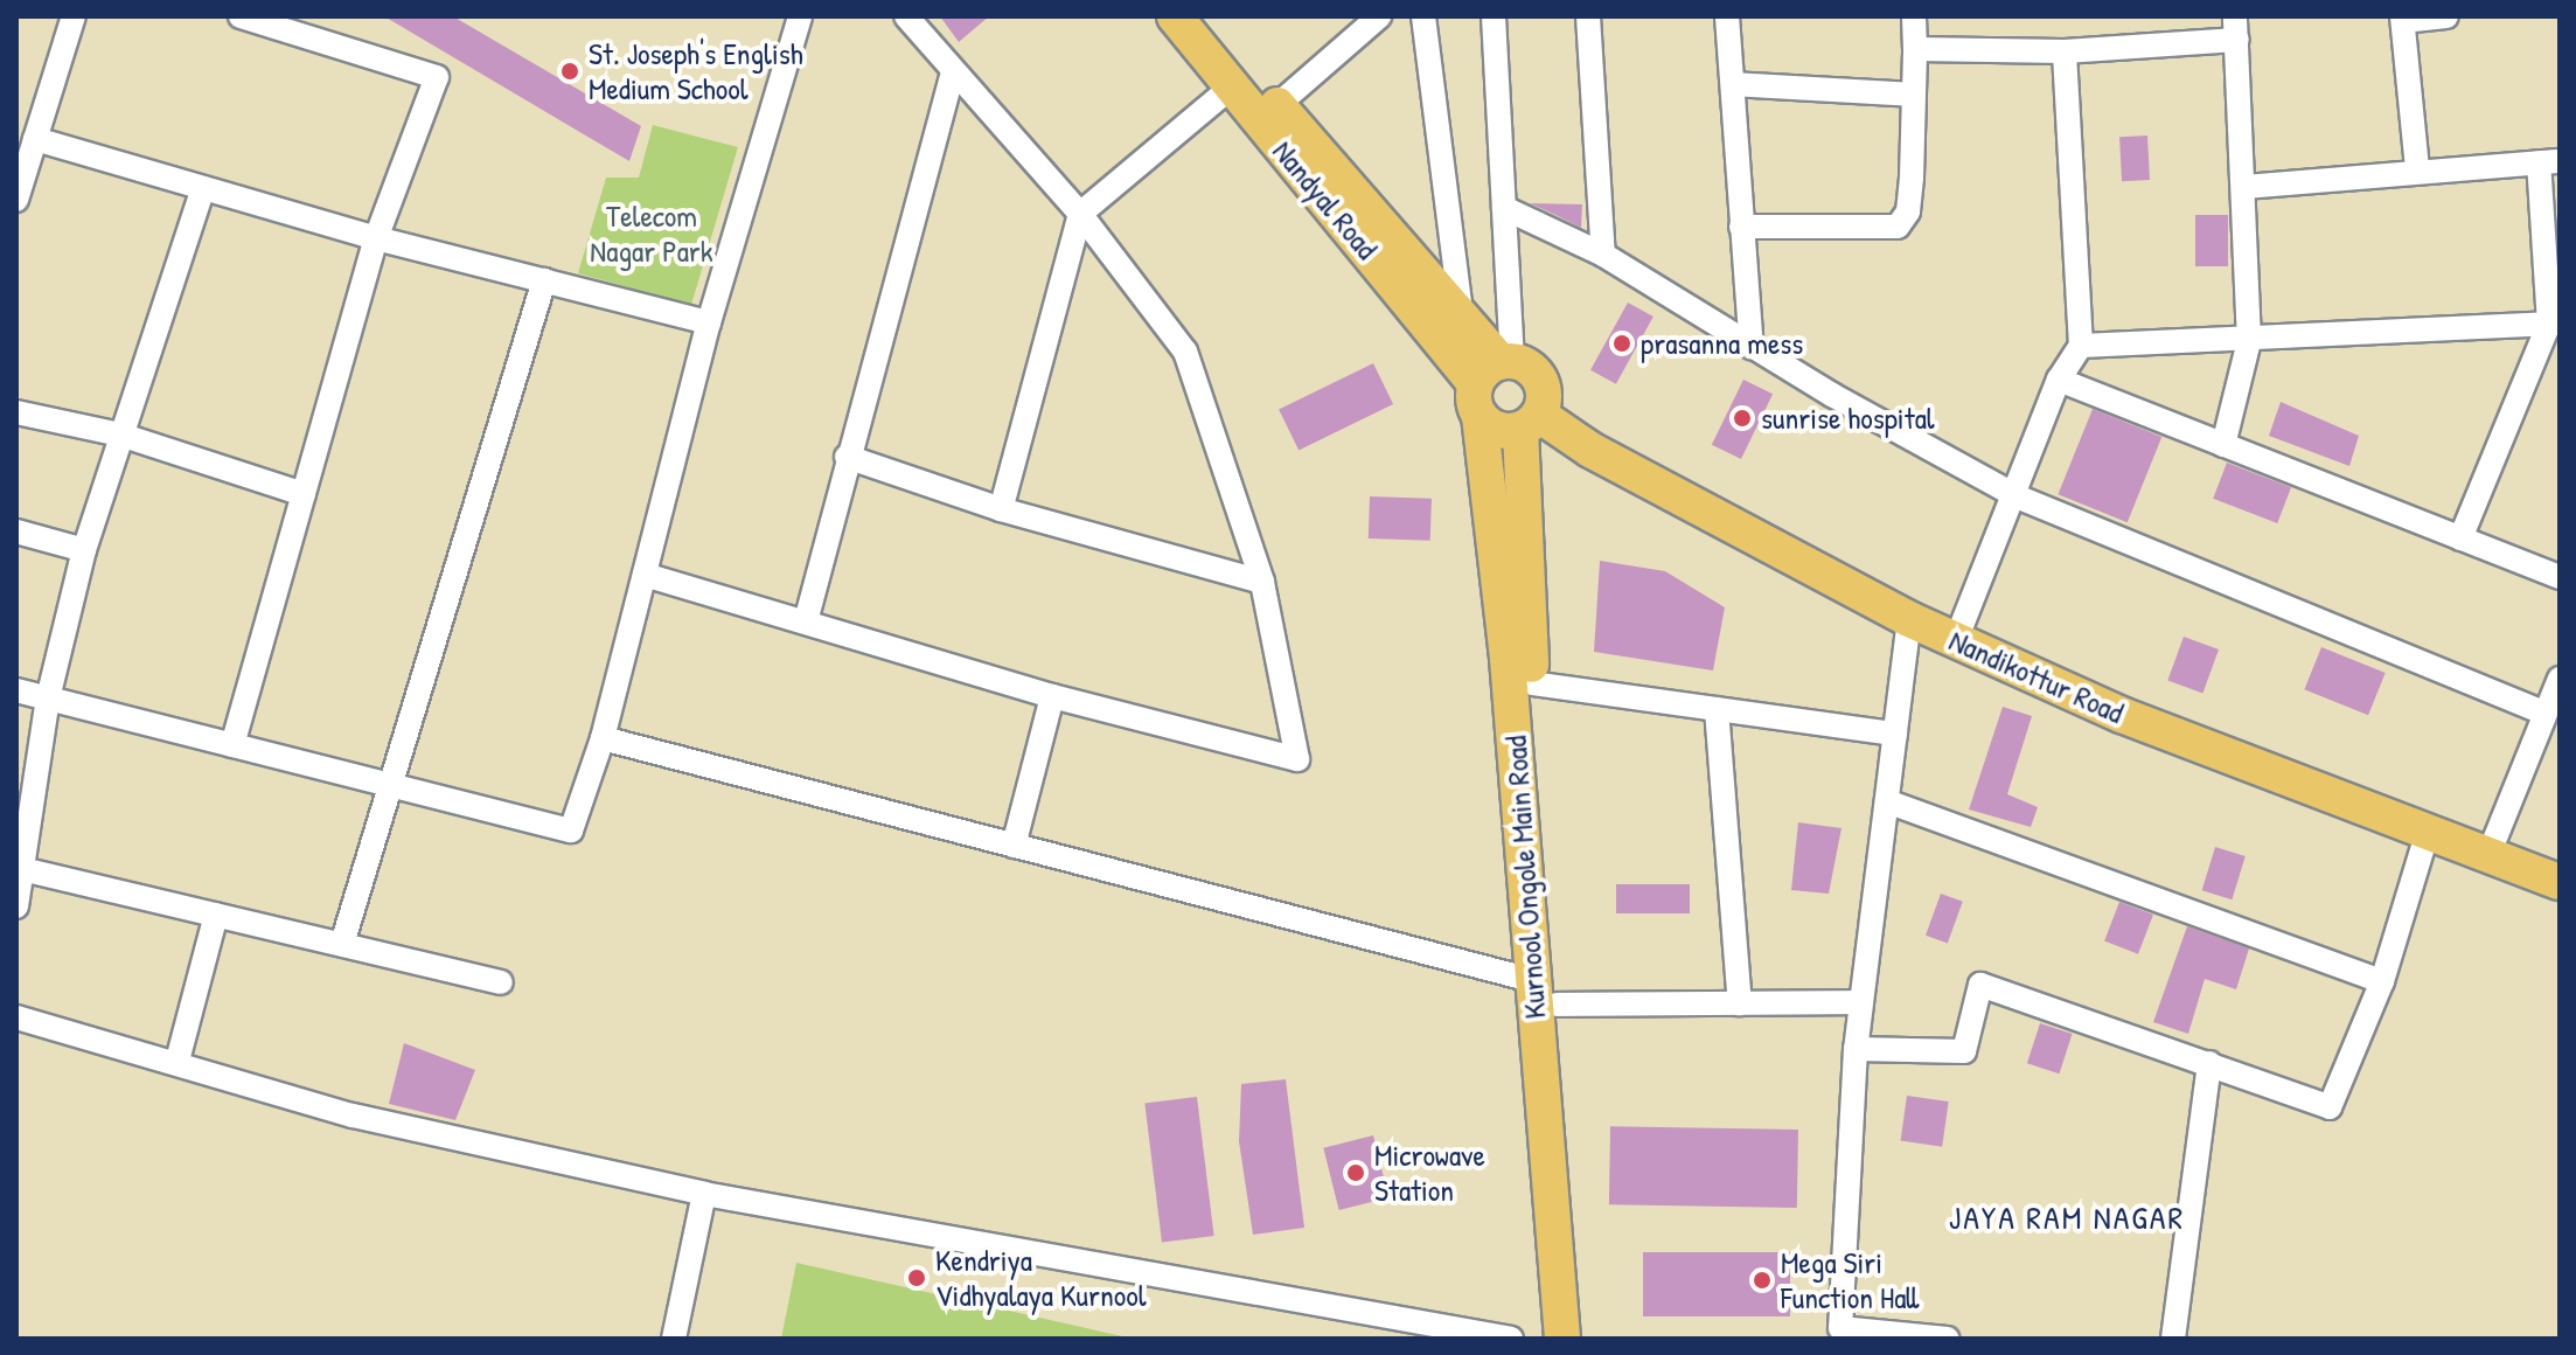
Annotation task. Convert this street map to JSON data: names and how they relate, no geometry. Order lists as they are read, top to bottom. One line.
{"streets":{"main road":["Nandyal Road","Nandikottur Road","Kurnool Ongole Main Road"]},"crossings":[["Nandyal Road","Nandikottur Road"],["Nandyal Road","Kurnool Ongole Main Road"],["Nandikottur Road","Kurnool Ongole Main Road"]],"districts":["JAYA RAM NAGAR"],"parks":["Telecom Nagar Park"],"places":["St. Joseph's English Medium School","prasanna mess","sunrise hospital","Microwave Station","Kendriya Vidhyalaya Kurnool","Mega Siri Function Hall"]}
